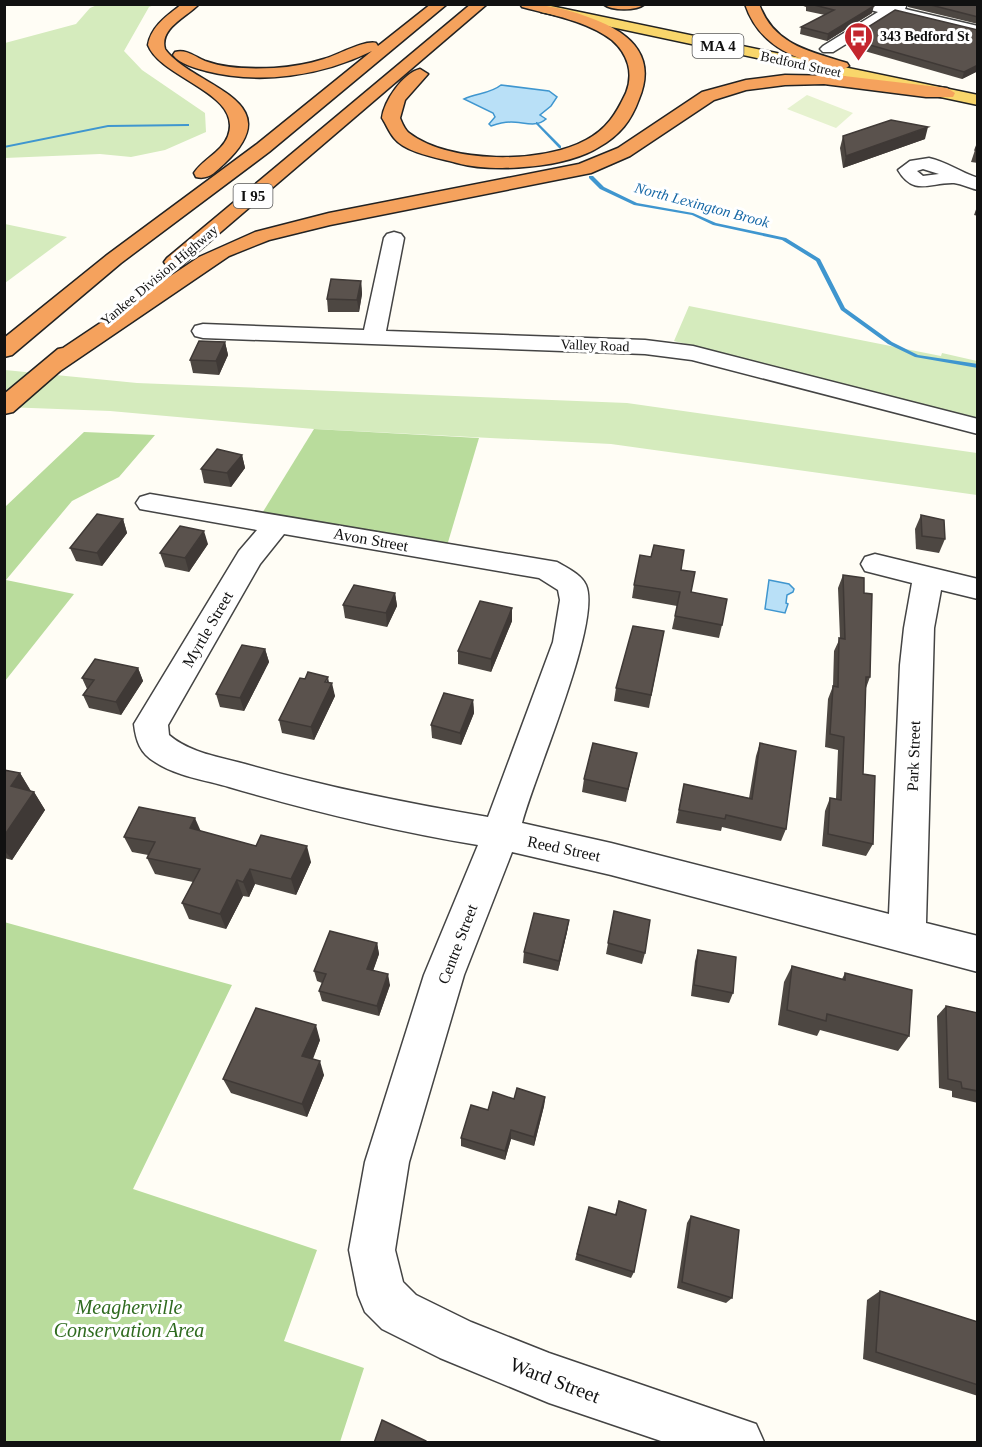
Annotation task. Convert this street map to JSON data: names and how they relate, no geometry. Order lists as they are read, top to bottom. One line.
{"streets":{"highway":["I 95","Yankee Division Highway"],"main road":["MA 4","Bedford Street"],"street":["Valley Road","Avon Street","Myrtle Street","Park Street","Reed Street","Centre Street","Ward Street"]},"crossings":[["Avon Street","Myrtle Street"],["Avon Street","Centre Street"],["Myrtle Street","Reed Street"],["Park Street","Reed Street"],["Reed Street","Centre Street"],["Centre Street","Ward Street"]],"water":["North Lexington Brook"],"parks":["Meagherville Conservation Area"],"places":{"bus stop":["343 Bedford St"]}}
